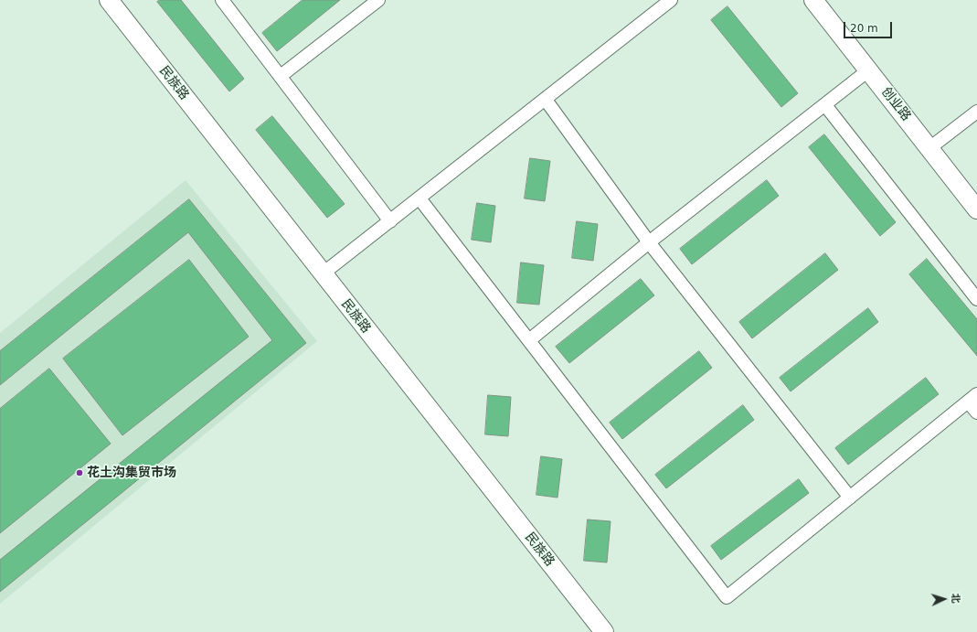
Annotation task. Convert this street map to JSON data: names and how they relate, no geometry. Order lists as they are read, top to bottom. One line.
{"streets":{"street":["民族路","创业路"]},"places":["花土沟集贸市场"],"scale_bar":"20 m","north":"right"}
